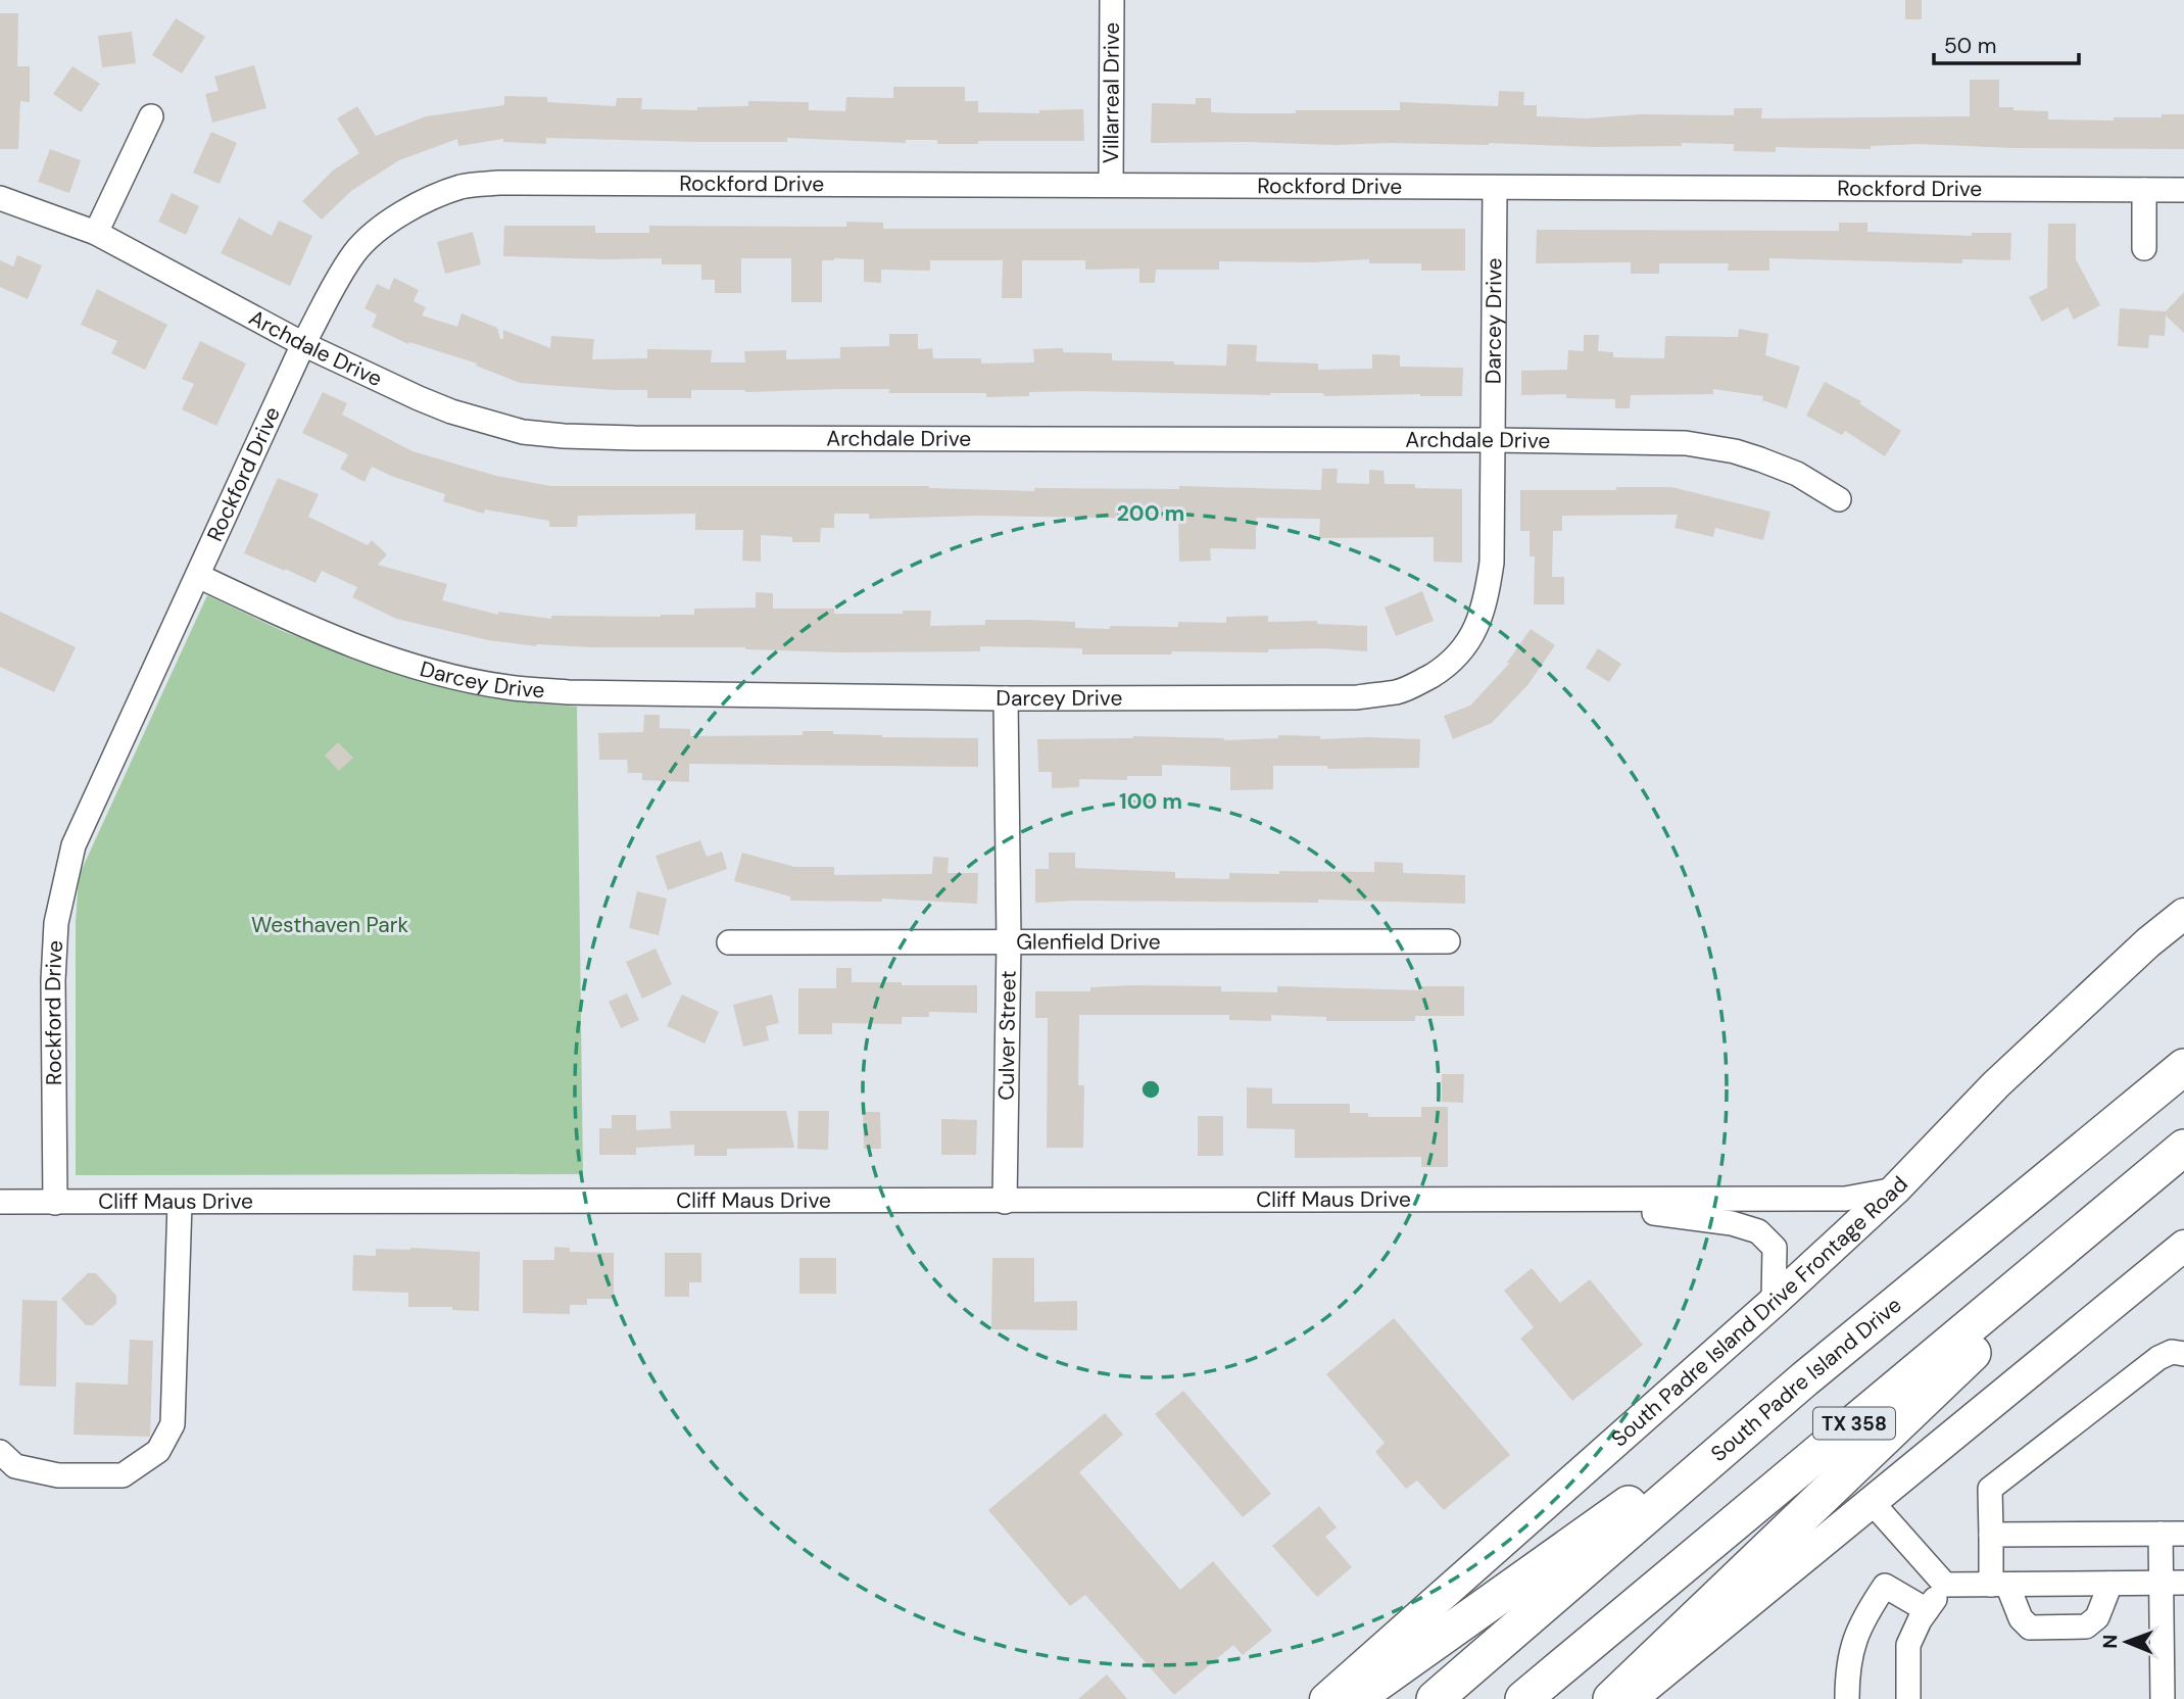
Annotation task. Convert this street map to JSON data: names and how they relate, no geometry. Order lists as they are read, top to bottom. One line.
{"streets":{"highway":["South Padre Island Drive","TX 358"],"main road":["South Padre Island Drive Frontage Road"],"street":["Villarreal Drive","Rockford Drive","Darcey Drive","Archdale Drive","Glenfield Drive","Culver Street","Cliff Maus Drive"]},"crossings":[["Villarreal Drive","Rockford Drive"],["Rockford Drive","Darcey Drive"],["Rockford Drive","Archdale Drive"],["Rockford Drive","Cliff Maus Drive"],["Darcey Drive","Archdale Drive"],["Darcey Drive","Culver Street"],["Glenfield Drive","Culver Street"],["Culver Street","Cliff Maus Drive"],["Cliff Maus Drive","South Padre Island Drive Frontage Road"]],"parks":["Westhaven Park"],"scale_bar":"50 m","north":"left","rings":["200 m","100 m"]}
